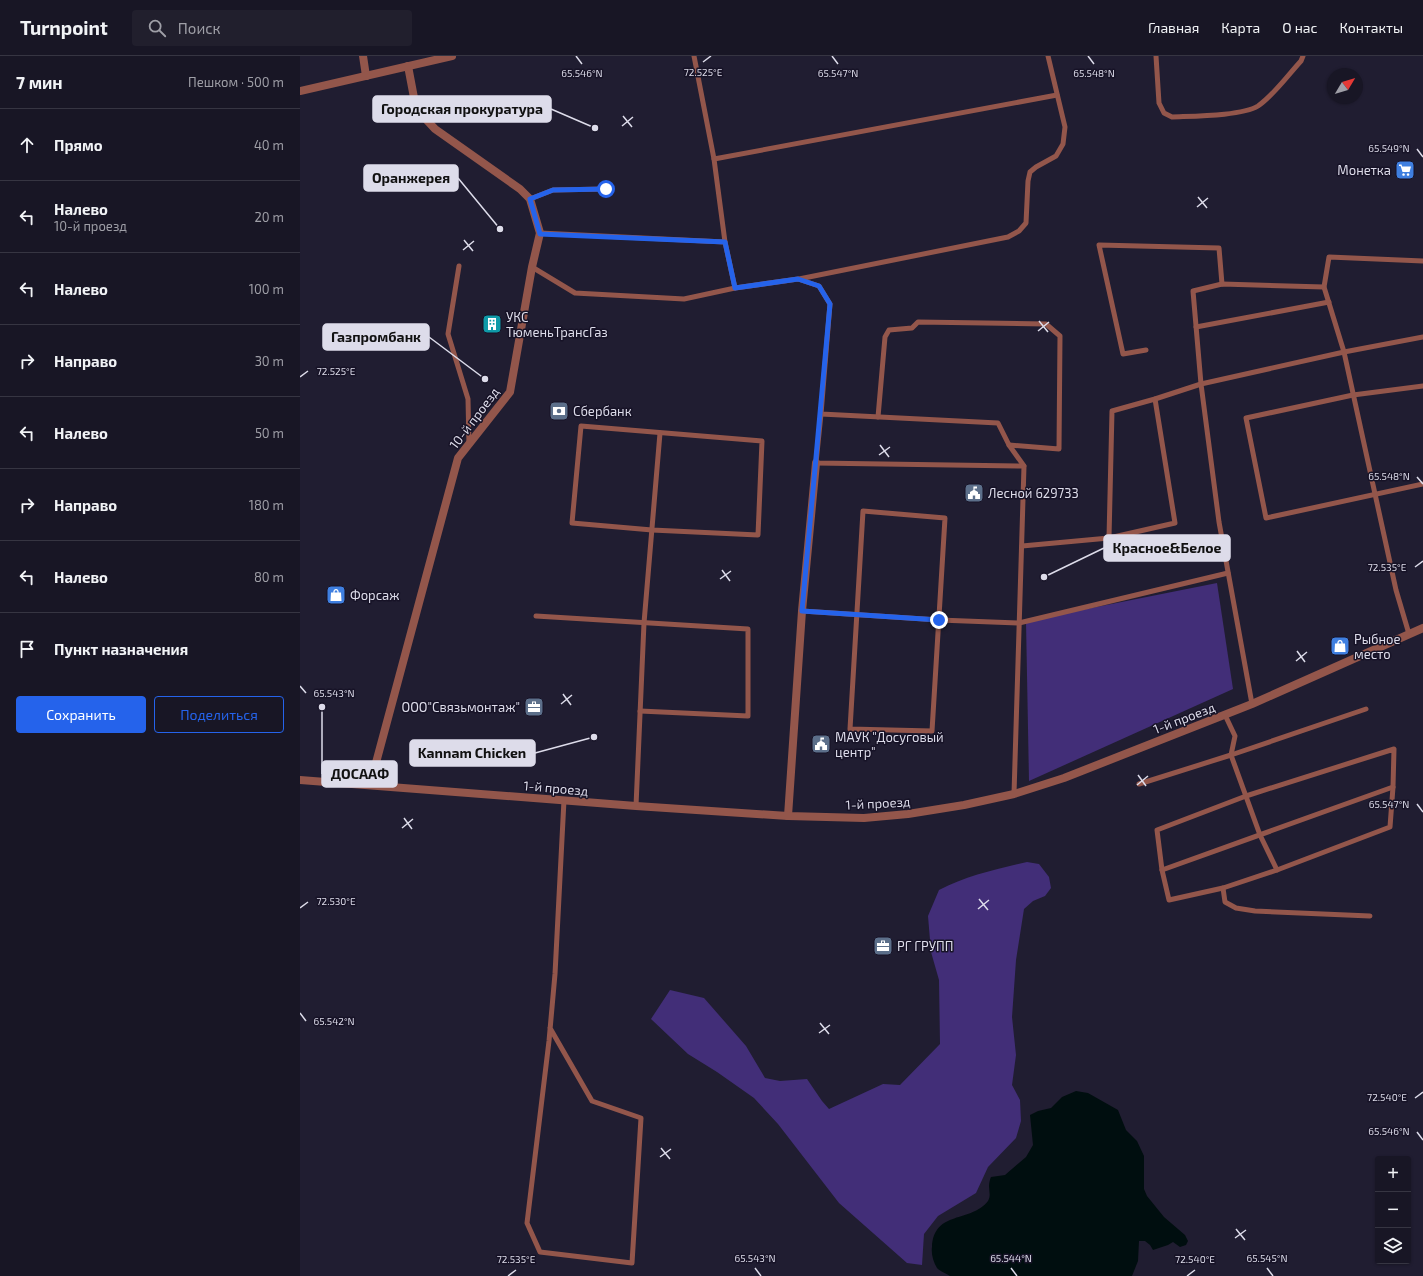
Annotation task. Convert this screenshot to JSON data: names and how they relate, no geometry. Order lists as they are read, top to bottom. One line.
{"streets":{"street":["10-й проезд","1-й проезд"]},"crossings":[["10-й проезд","1-й проезд"]],"places":{"other":["Городская прокуратура","Оранжерея","Газпромбанк","Красное&Белое","ДОСААФ","Kannam Chicken"],"supermarket":["Монетка"],"building":["УКС ТюменьТрансГаз"],"bank":["Сбербанк"],"public building":["Лесной 629733","МАУК \"Досуговый центр\""],"shop":["Форсаж","Рыбное место"],"office":["ООО\"Связьмонтаж\"","РГ ГРУПП"]},"north":"top right","page":{"header":"Turnpoint","search":"Поиск","nav":["Главная","Карта","О нас","Контакты"],"heading":["7 мин","Пешком · 500 m"],"list":[["Прямо","40 m"],["Налево","10-й проезд","20 m"],["Налево","100 m"],["Направо","30 m"],["Налево","50 m"],["Направо","180 m"],["Налево","80 m"],"Пункт назначения"],"buttons":["Сохранить","Поделиться"],"map_buttons":["+","−"]},"coordinates":["72.525°E","65.546°N","65.547°N","65.548°N","65.549°N","72.535°E","65.543°N","72.530°E","65.542°N","72.540°E","65.544°N","65.545°N"]}
